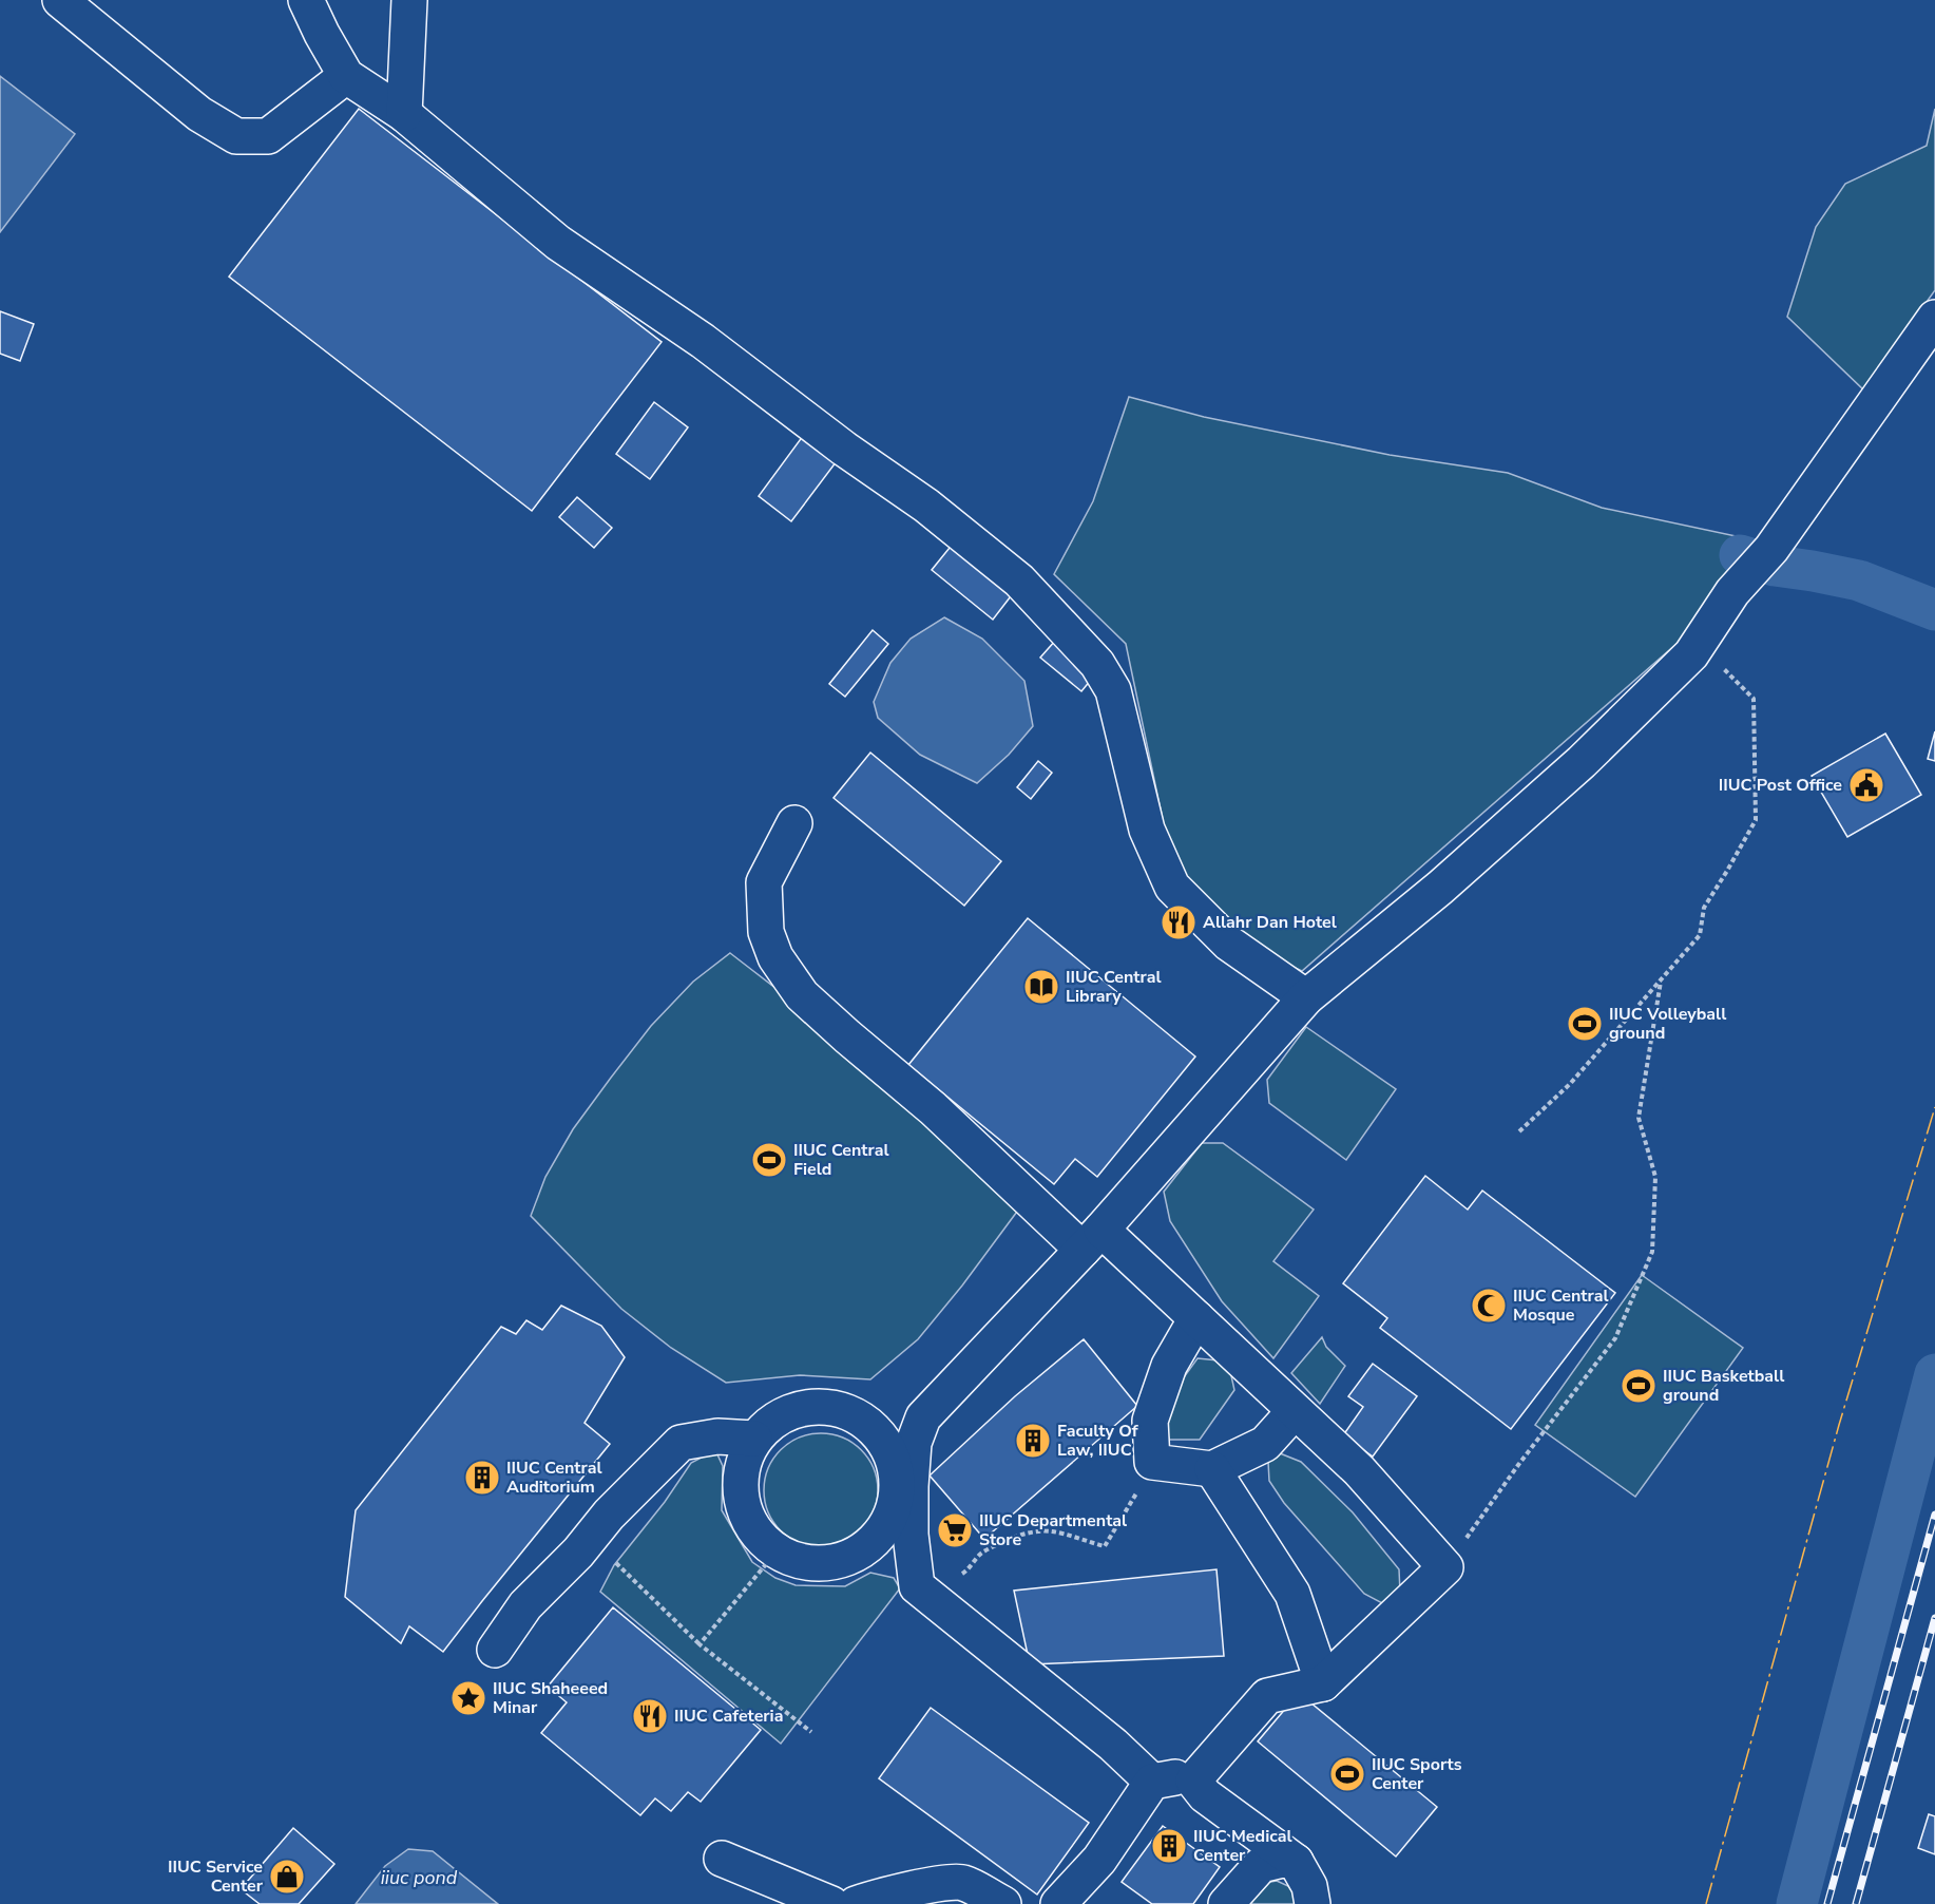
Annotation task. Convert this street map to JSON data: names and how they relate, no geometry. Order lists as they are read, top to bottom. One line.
{"water":["iiuc pond"],"places":{"public building":["IIUC Post Office"],"restaurant":["Allahr Dan Hotel","IIUC Cafeteria"],"library":["IIUC Central Library"],"sports":["IIUC Volleyball ground","IIUC Central Field","IIUC Basketball ground","IIUC Sports Center"],"mosque":["IIUC Central Mosque"],"building":["Faculty Of Law, IIUC","IIUC Central Auditorium","IIUC Medical Center"],"supermarket":["IIUC Departmental Store"],"place":["IIUC Shaheeed Minar"],"shop":["IIUC Service Center"]}}
